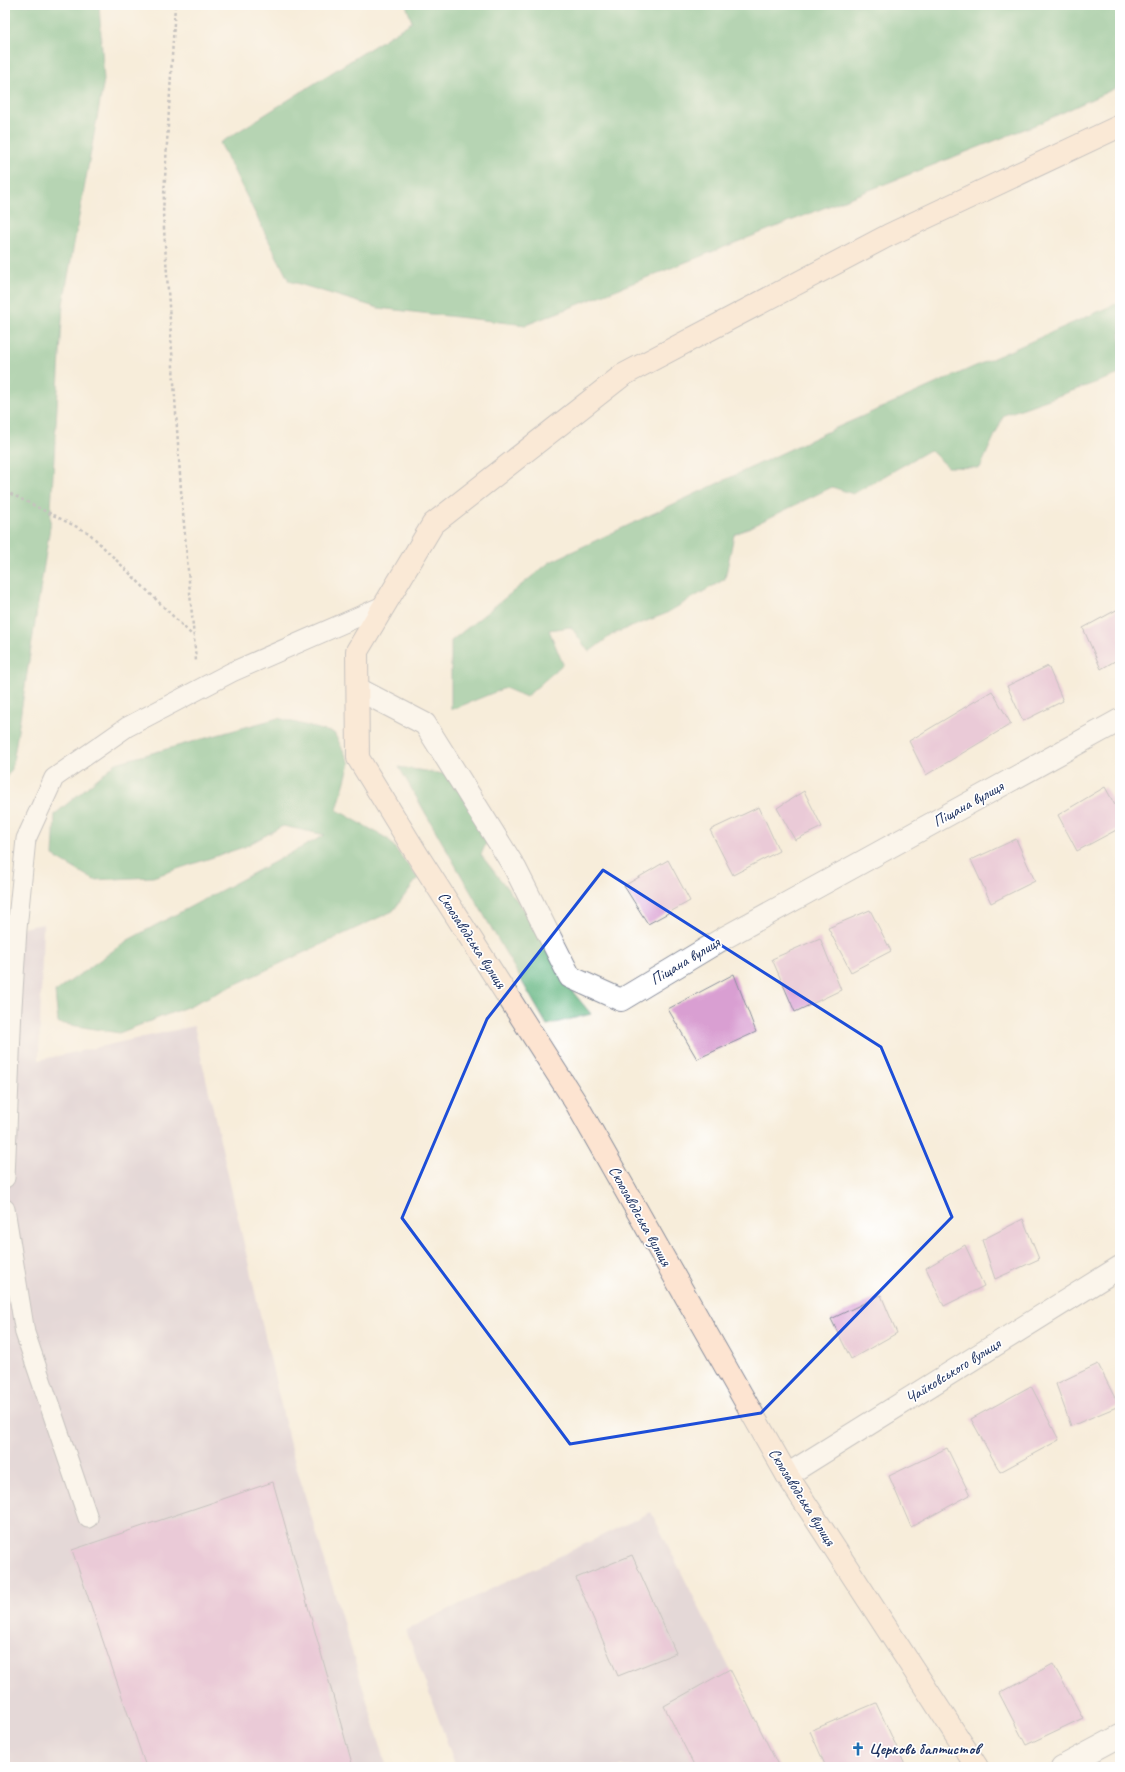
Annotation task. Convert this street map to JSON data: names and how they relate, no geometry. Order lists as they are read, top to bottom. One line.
{"streets":{"street":["Піщана вулиця","Склозаводська вулиця","Чайковського вулиця"]},"crossings":[["Піщана вулиця","Склозаводська вулиця"],["Склозаводська вулиця","Чайковського вулиця"]],"places":{"church":["Церковь баптистов"]}}
